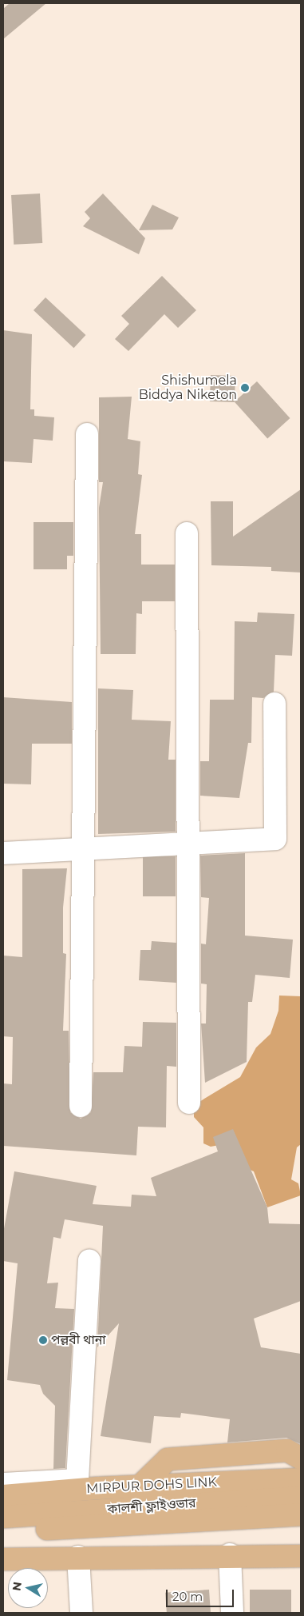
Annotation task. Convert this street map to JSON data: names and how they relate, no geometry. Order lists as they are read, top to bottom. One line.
{"streets":{"main road":["MIRPUR DOHS LINK","কালশী ফ্লাইওভার"]},"places":["Shishumela Biddya Niketon","পল্লবী থানা"],"scale_bar":"20 m","north":"left"}
